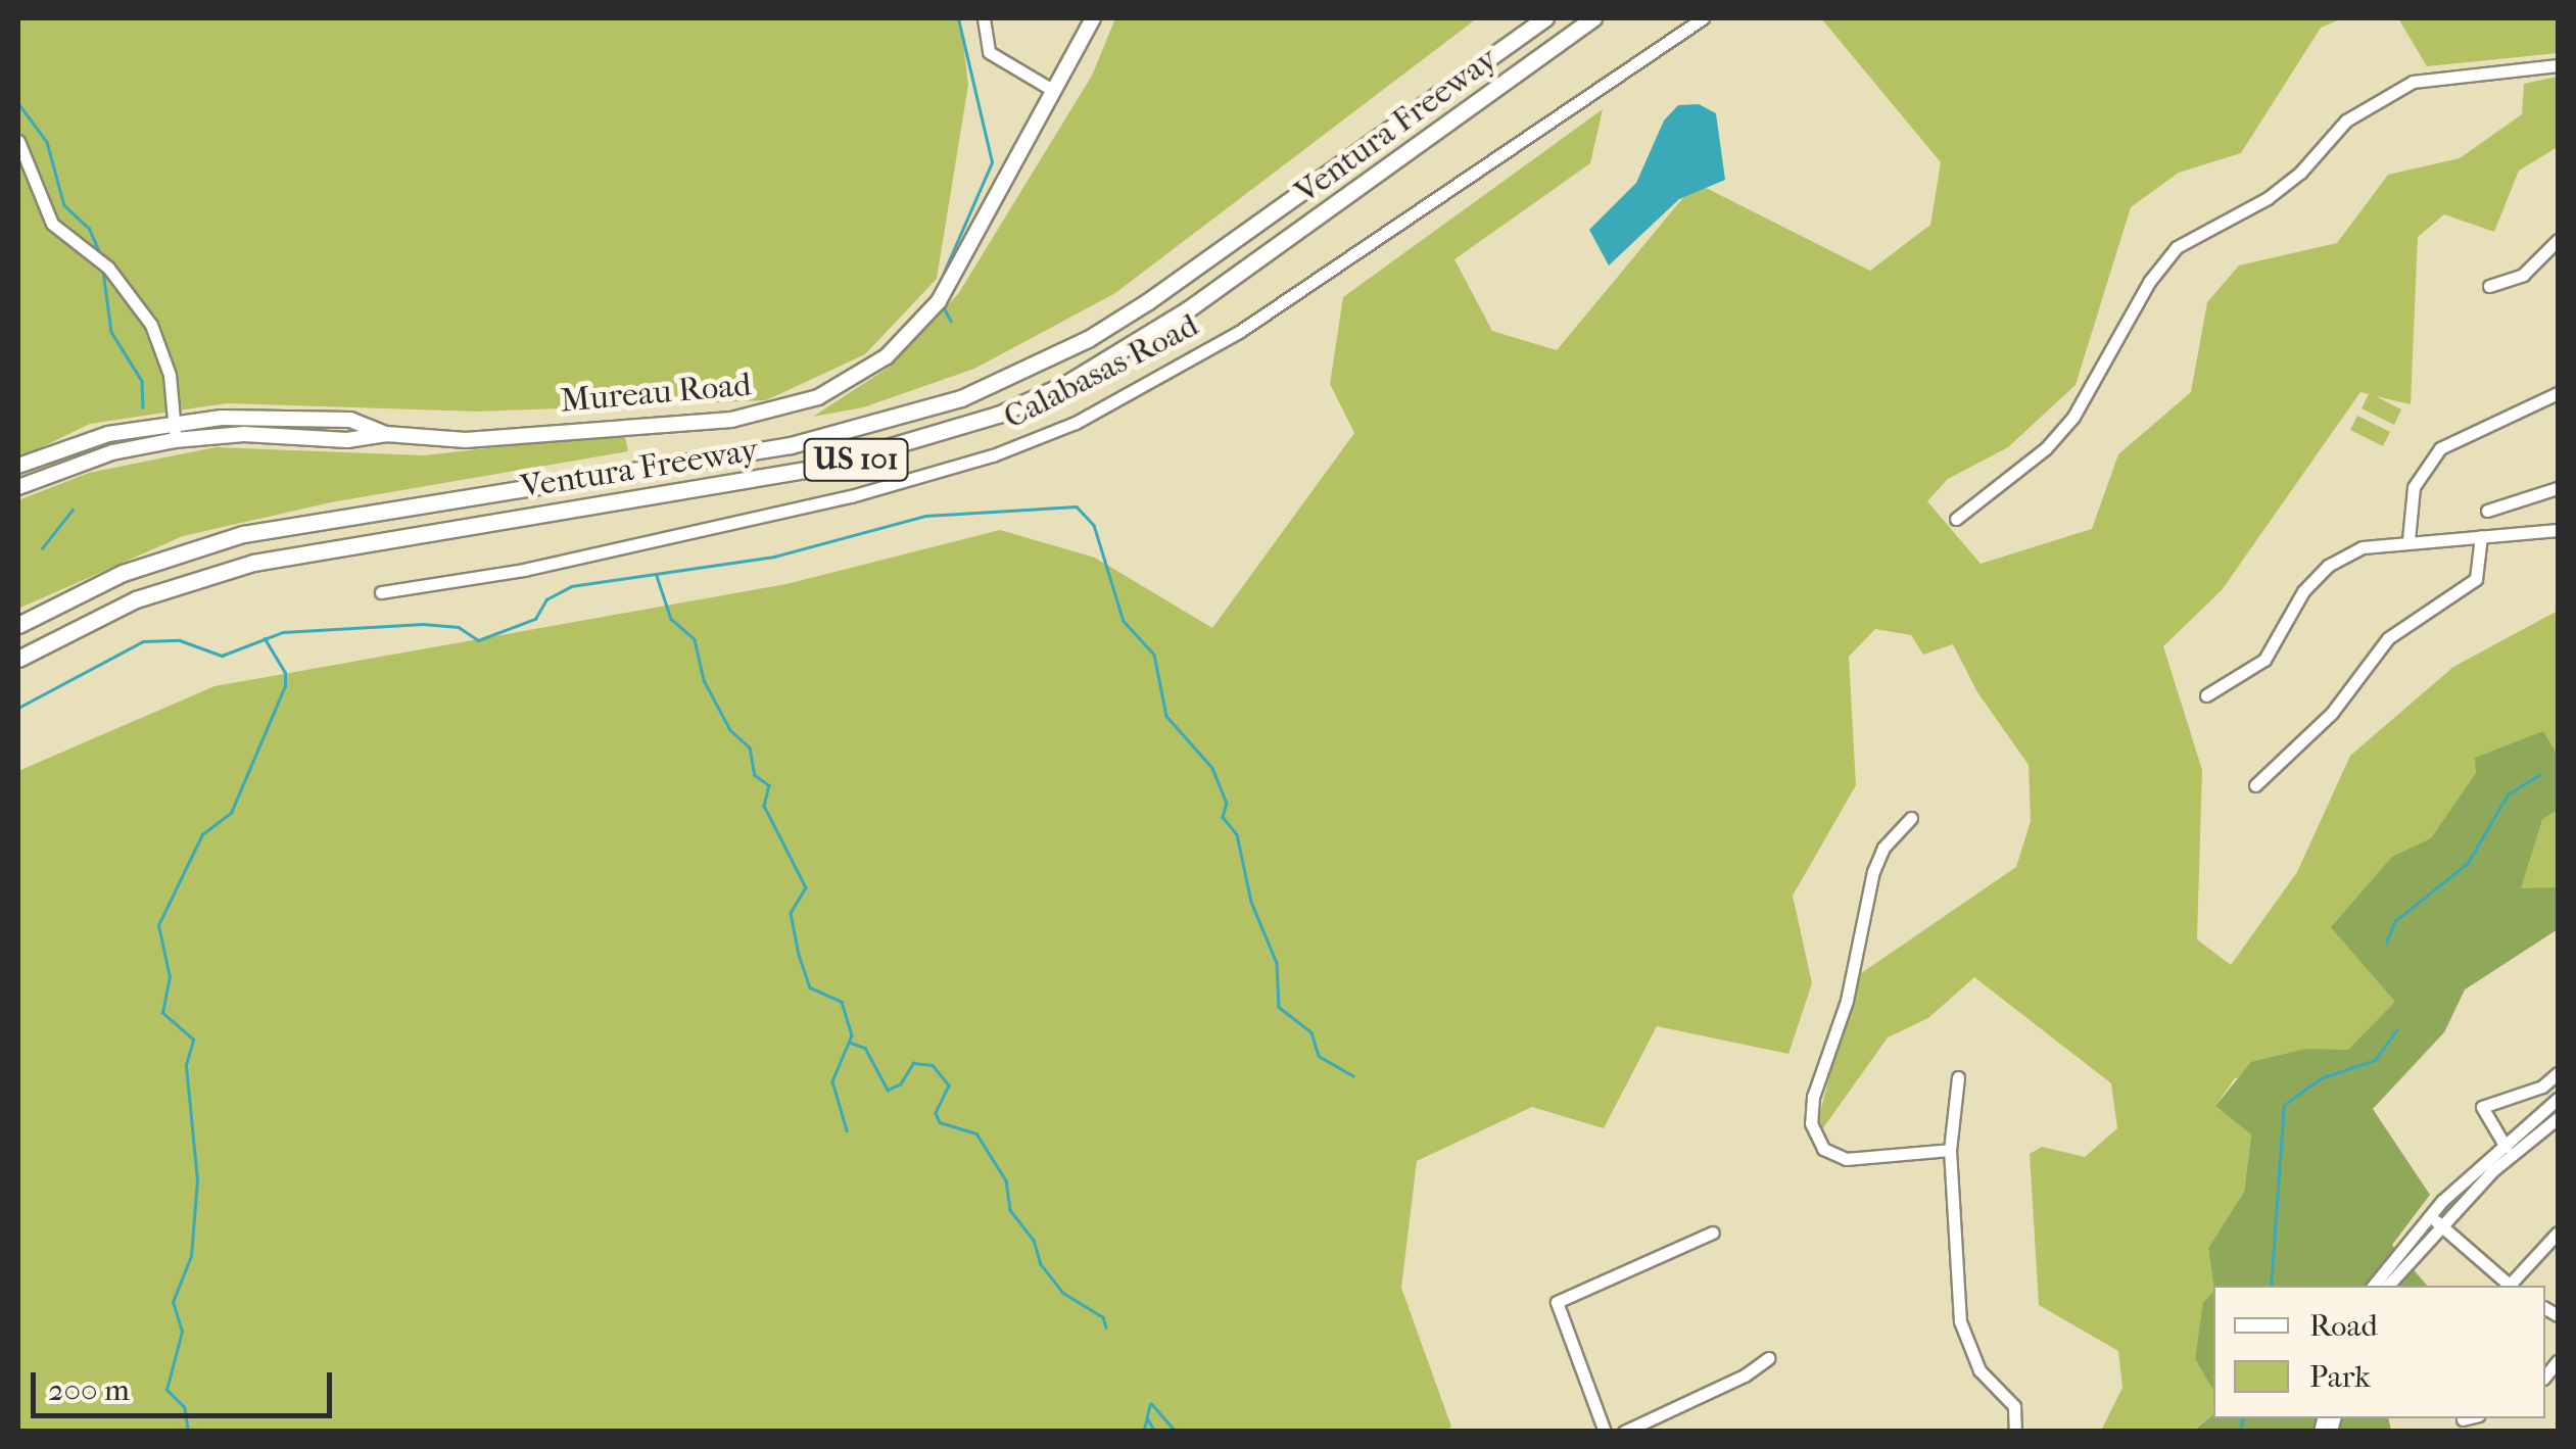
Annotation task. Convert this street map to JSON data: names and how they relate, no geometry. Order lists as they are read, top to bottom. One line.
{"streets":{"highway":["Ventura Freeway","US 101"],"main road":["Mureau Road"],"street":["Calabasas Road"]},"legend":["Road","Park"],"scale_bar":"200 m"}
